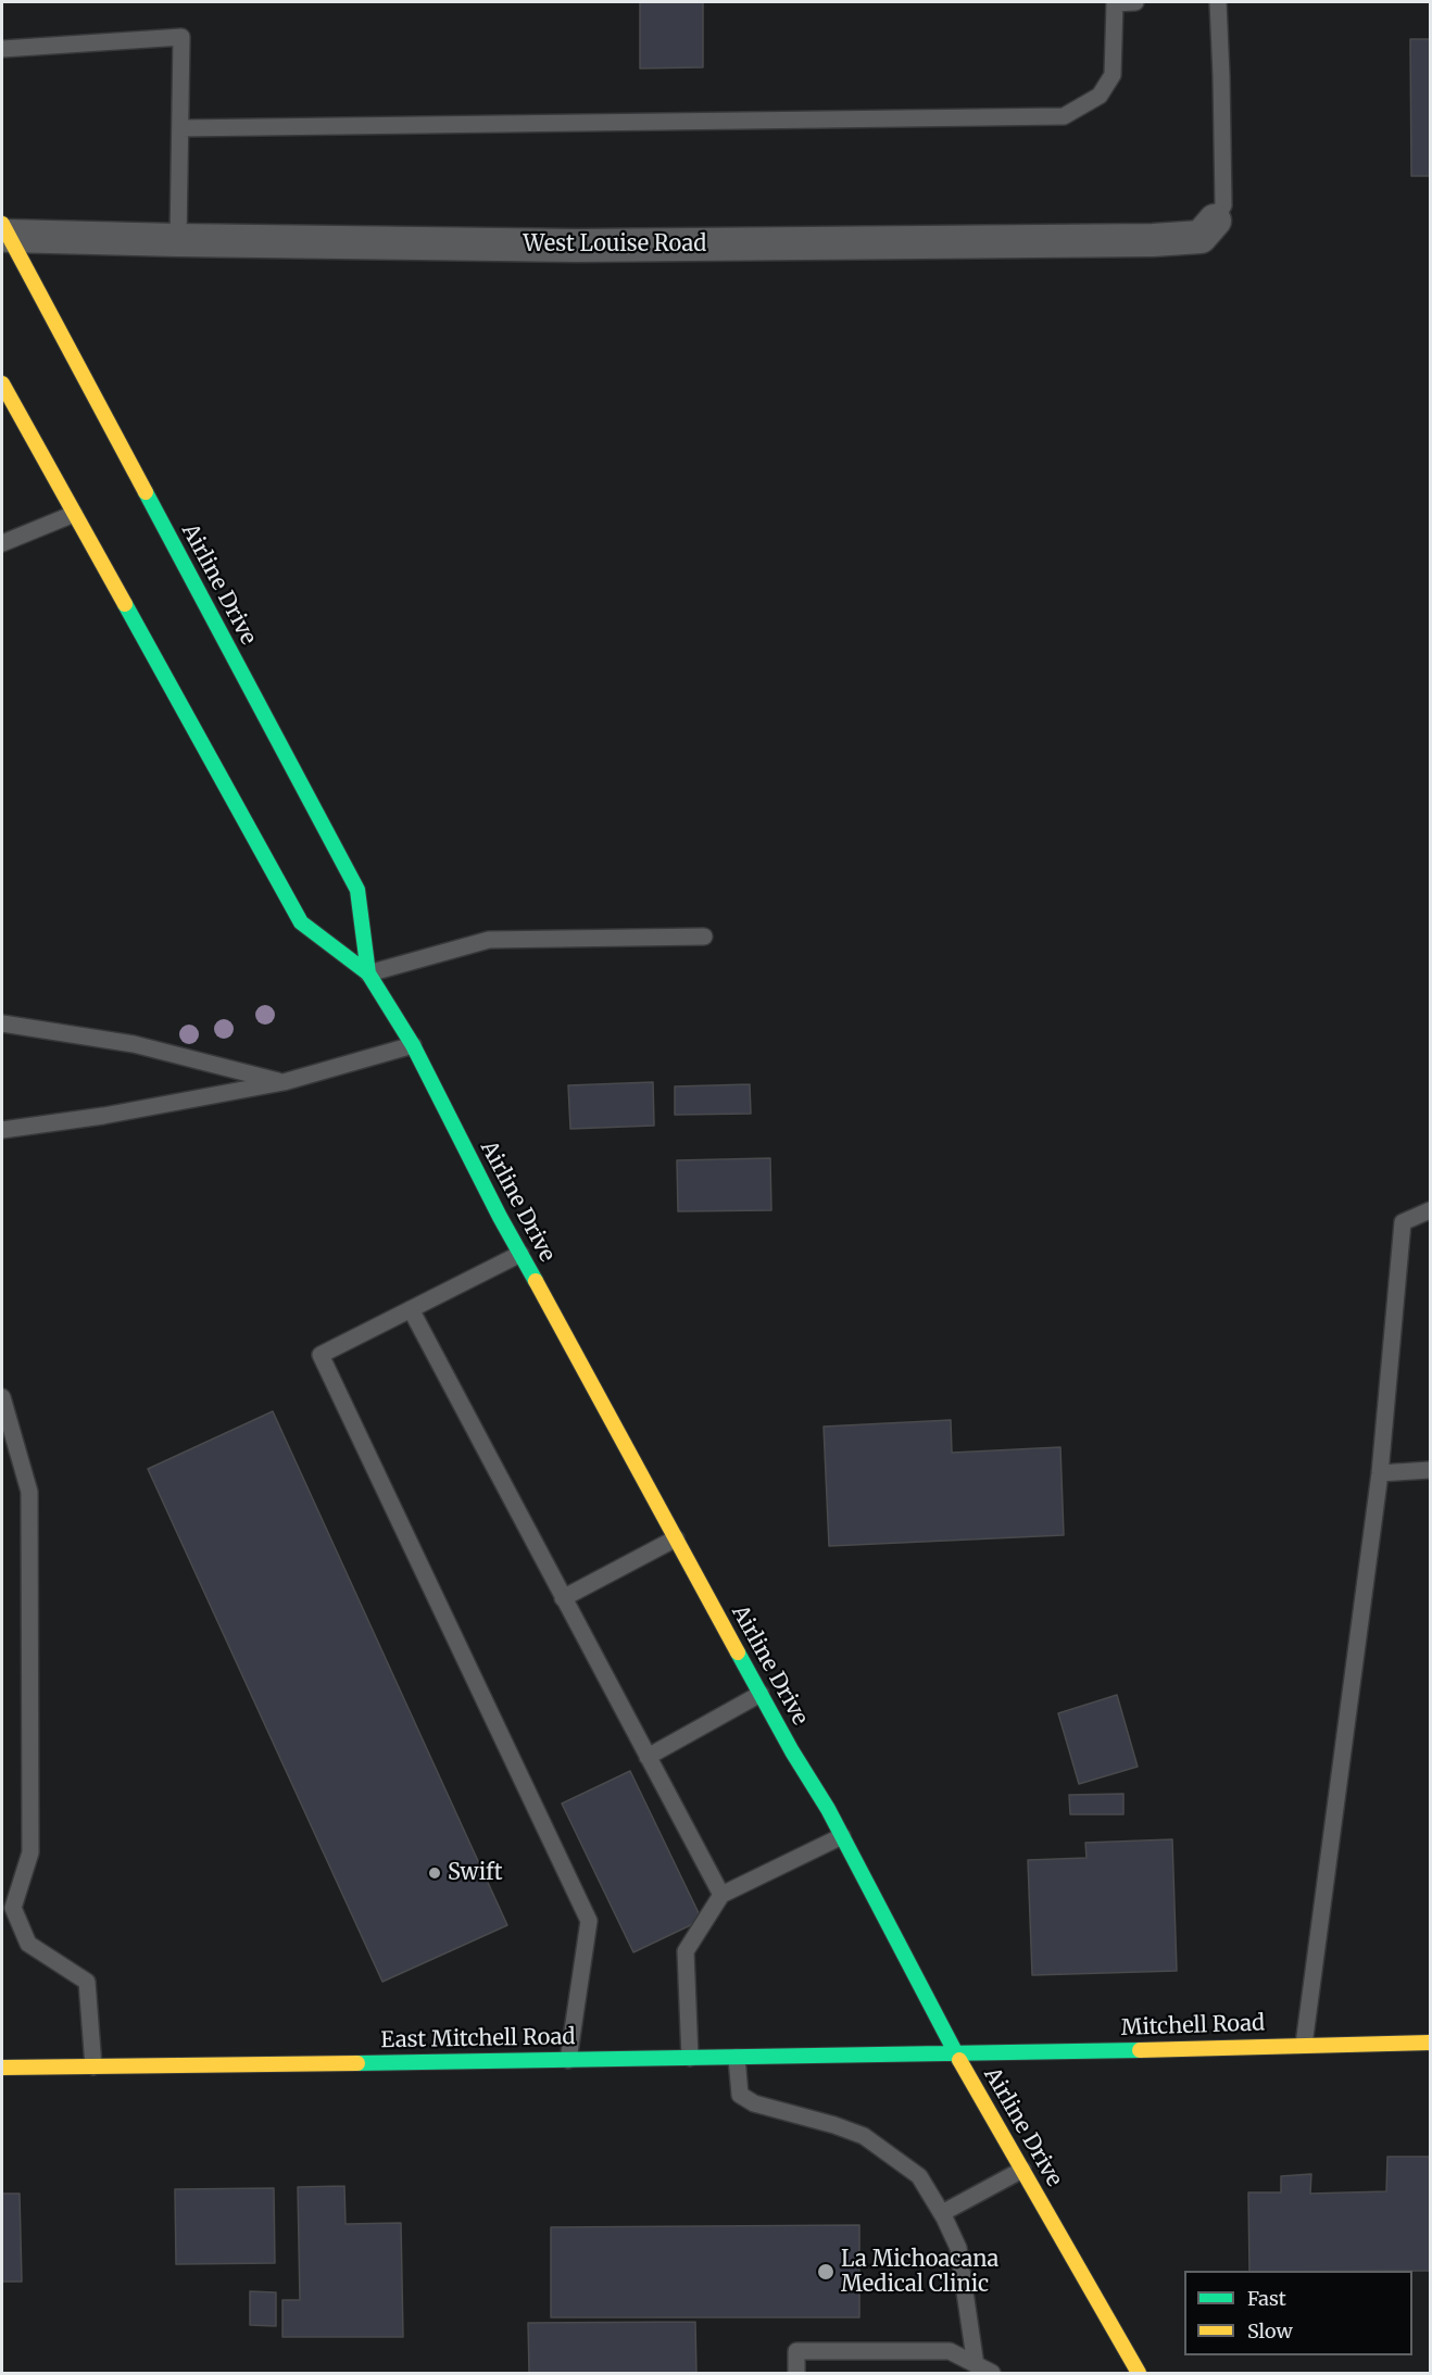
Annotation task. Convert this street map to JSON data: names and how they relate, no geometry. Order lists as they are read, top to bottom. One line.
{"streets":{"main road":["Airline Drive","Mitchell Road","East Mitchell Road"],"street":["West Louise Road"]},"crossings":[["West Louise Road","Airline Drive"],["Airline Drive","Mitchell Road"],["Airline Drive","East Mitchell Road"],["Mitchell Road","East Mitchell Road"]],"places":["Swift","La Michoacana Medical Clinic"],"legend":["Fast","Slow"]}
